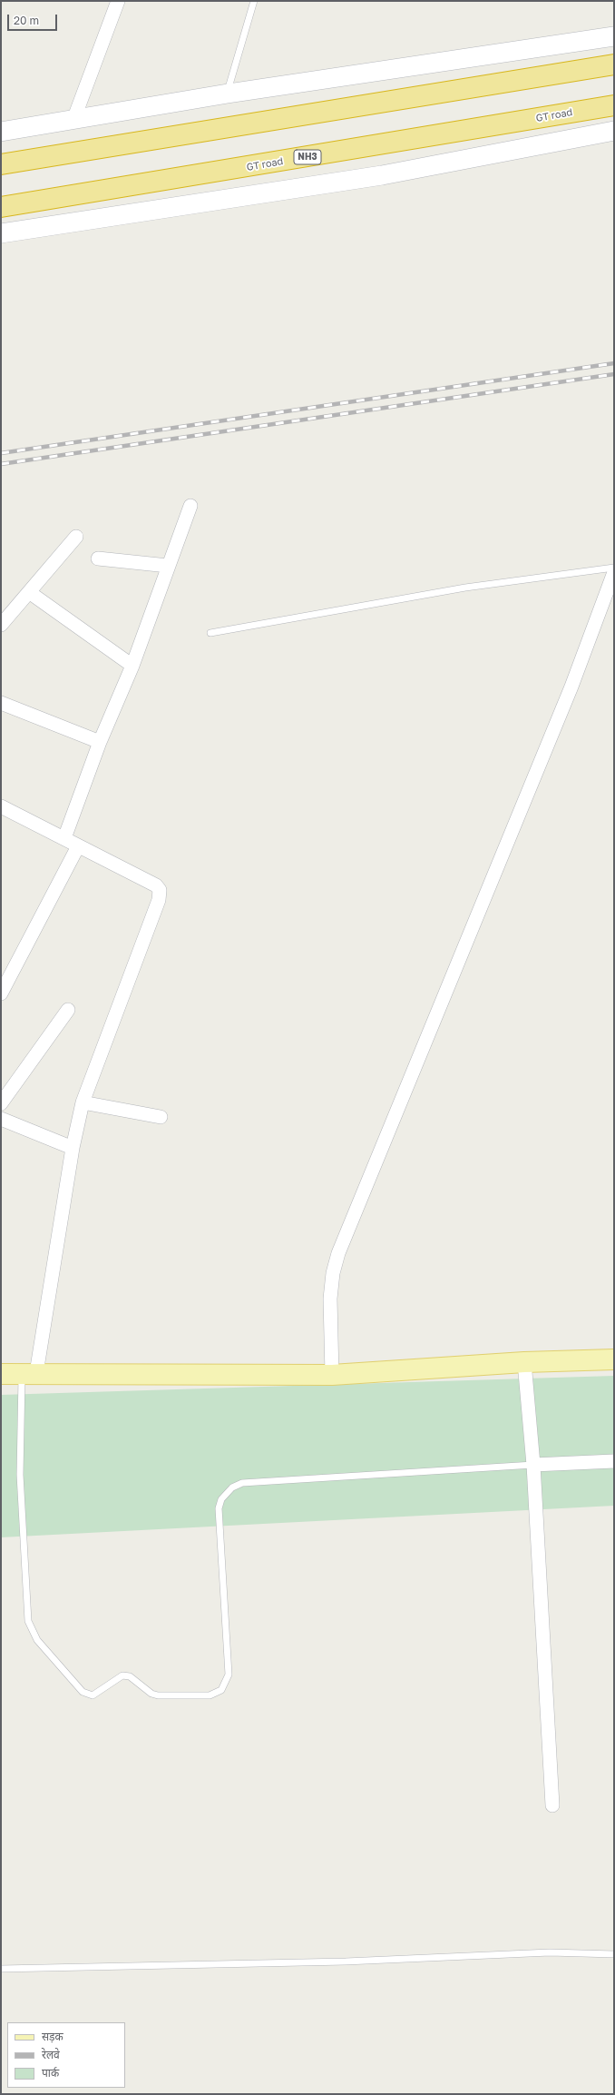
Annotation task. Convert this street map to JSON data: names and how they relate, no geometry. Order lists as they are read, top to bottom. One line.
{"streets":{"highway":["GT road","NH3"]},"legend":["सड़क","रेलवे","पार्क"],"scale_bar":"20 m"}
